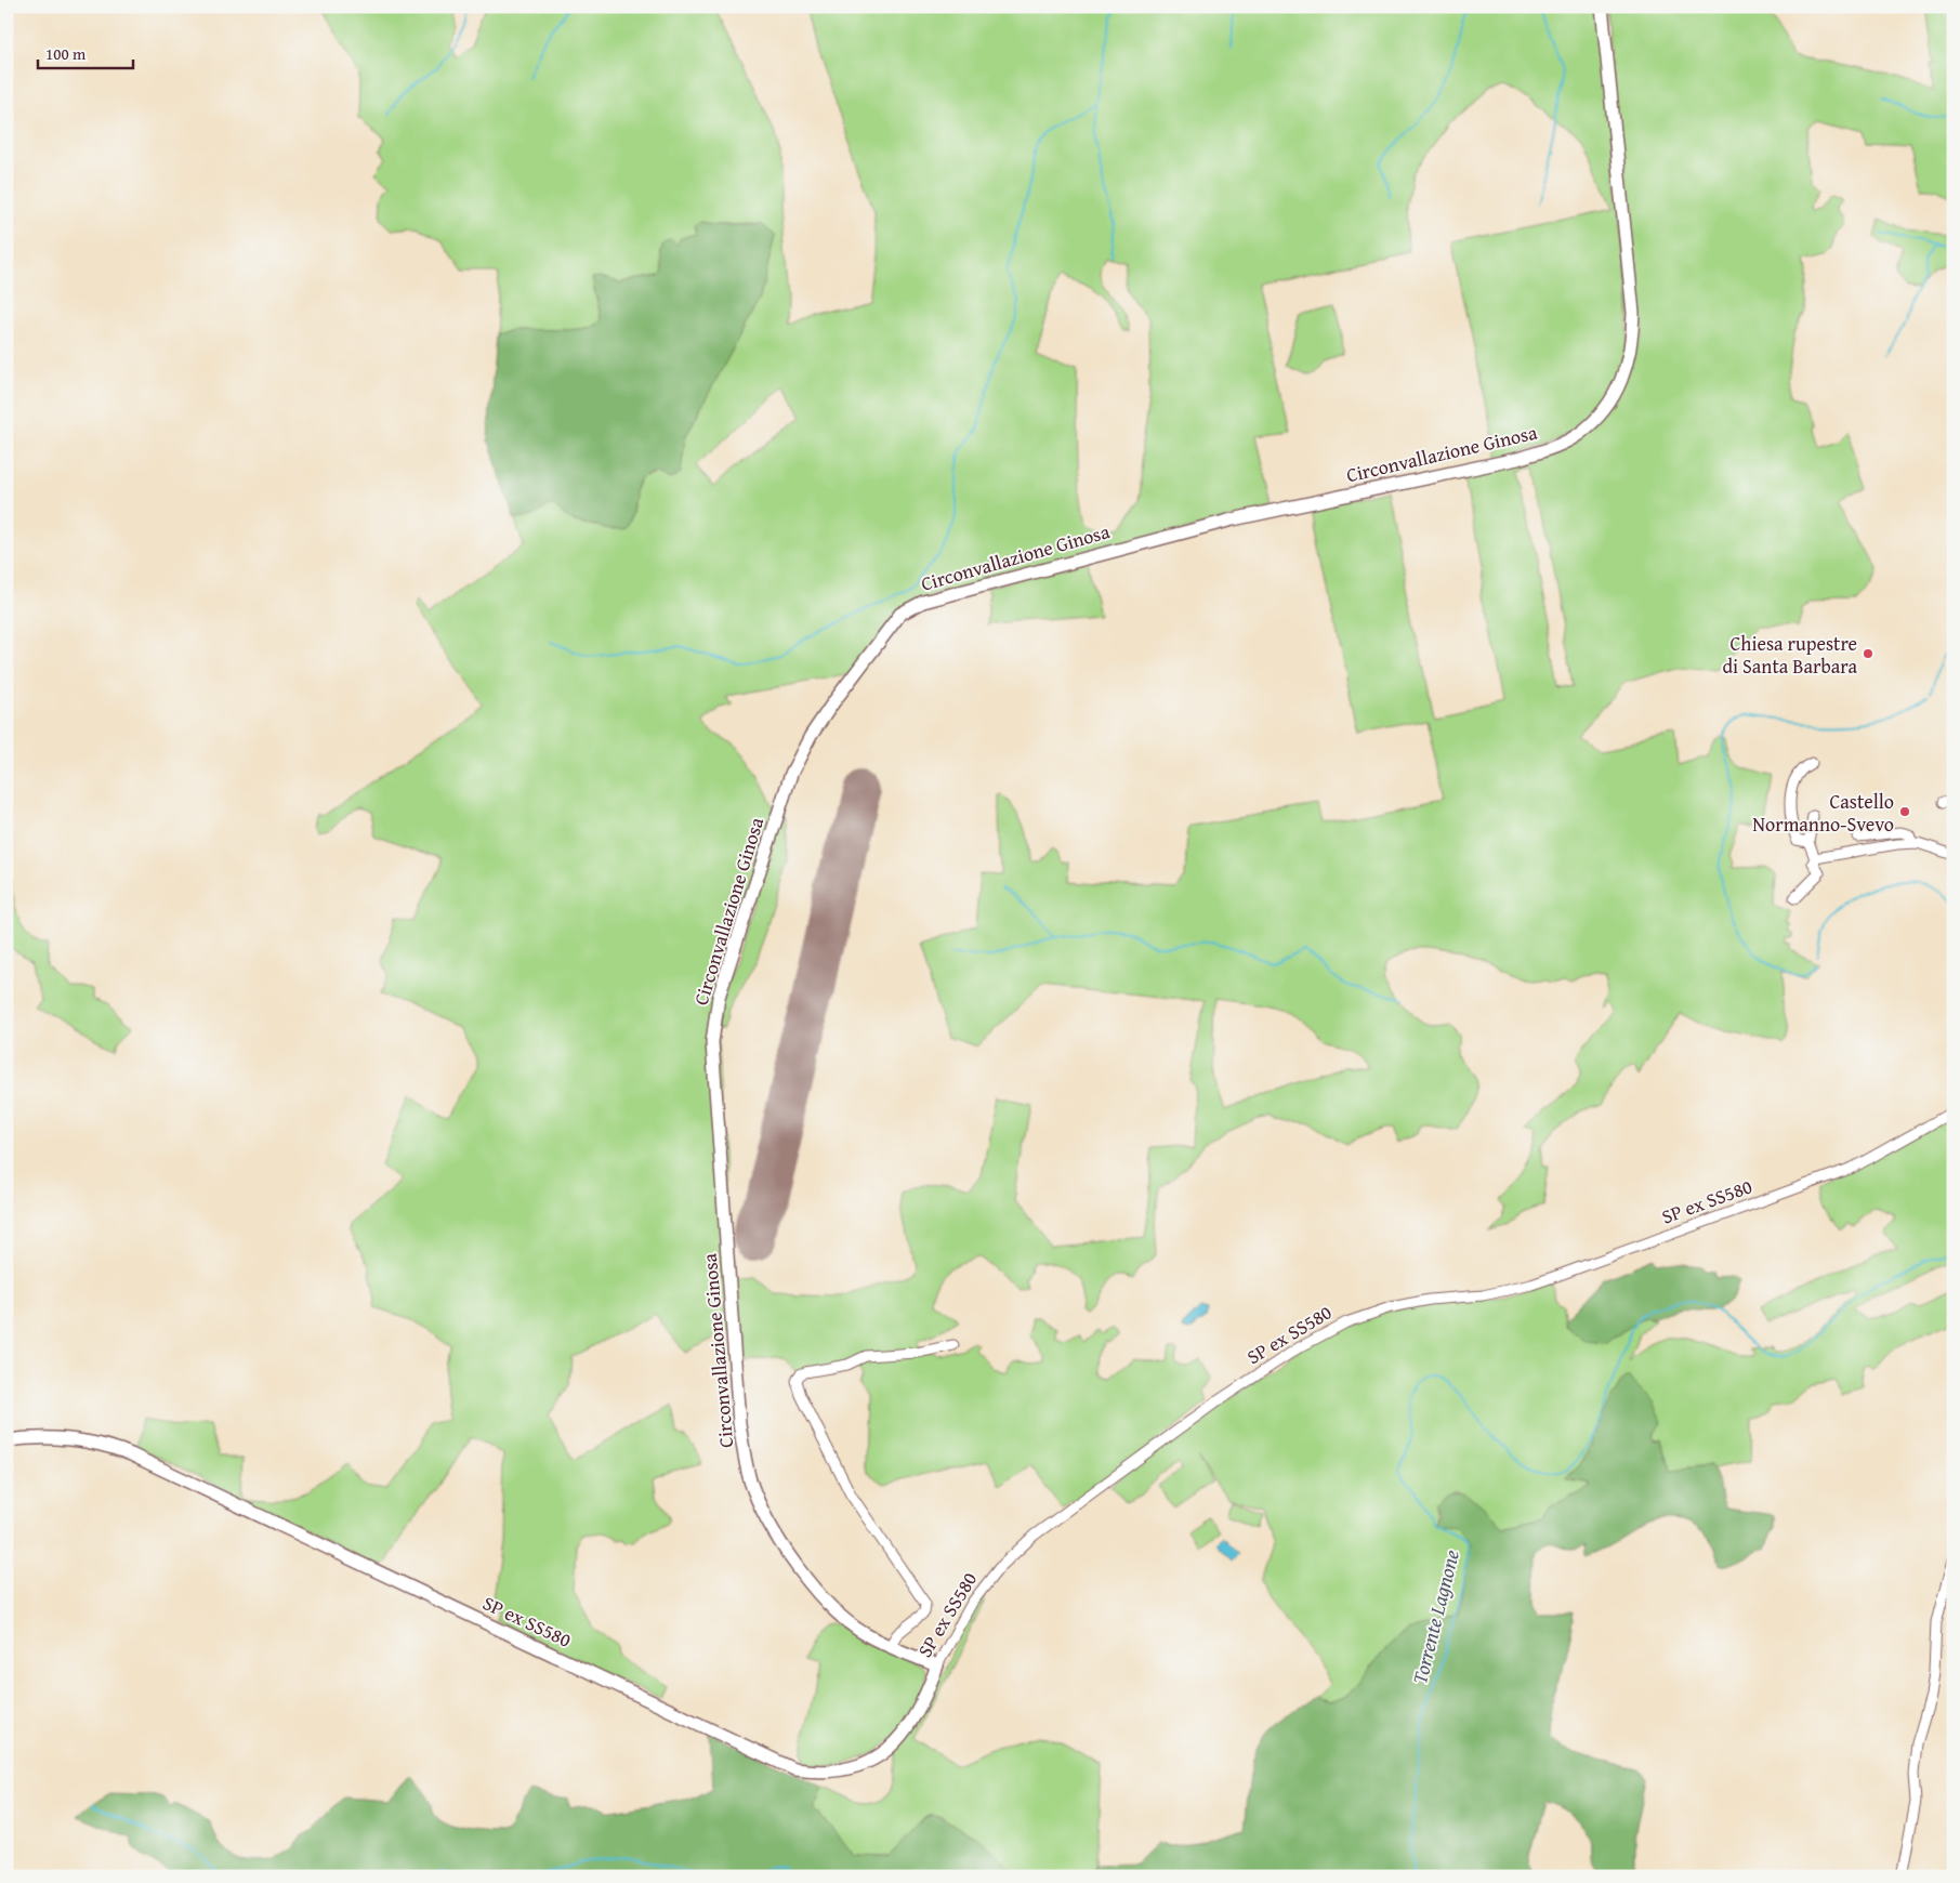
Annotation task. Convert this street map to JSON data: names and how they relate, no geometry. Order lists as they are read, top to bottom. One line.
{"streets":{"main road":["Circonvallazione Ginosa","SP ex SS580"]},"crossings":[["Circonvallazione Ginosa","SP ex SS580"]],"water":["Torrente Lagnone"],"places":["Chiesa rupestre di Santa Barbara","Castello Normanno-Svevo"],"scale_bar":"100 m"}
